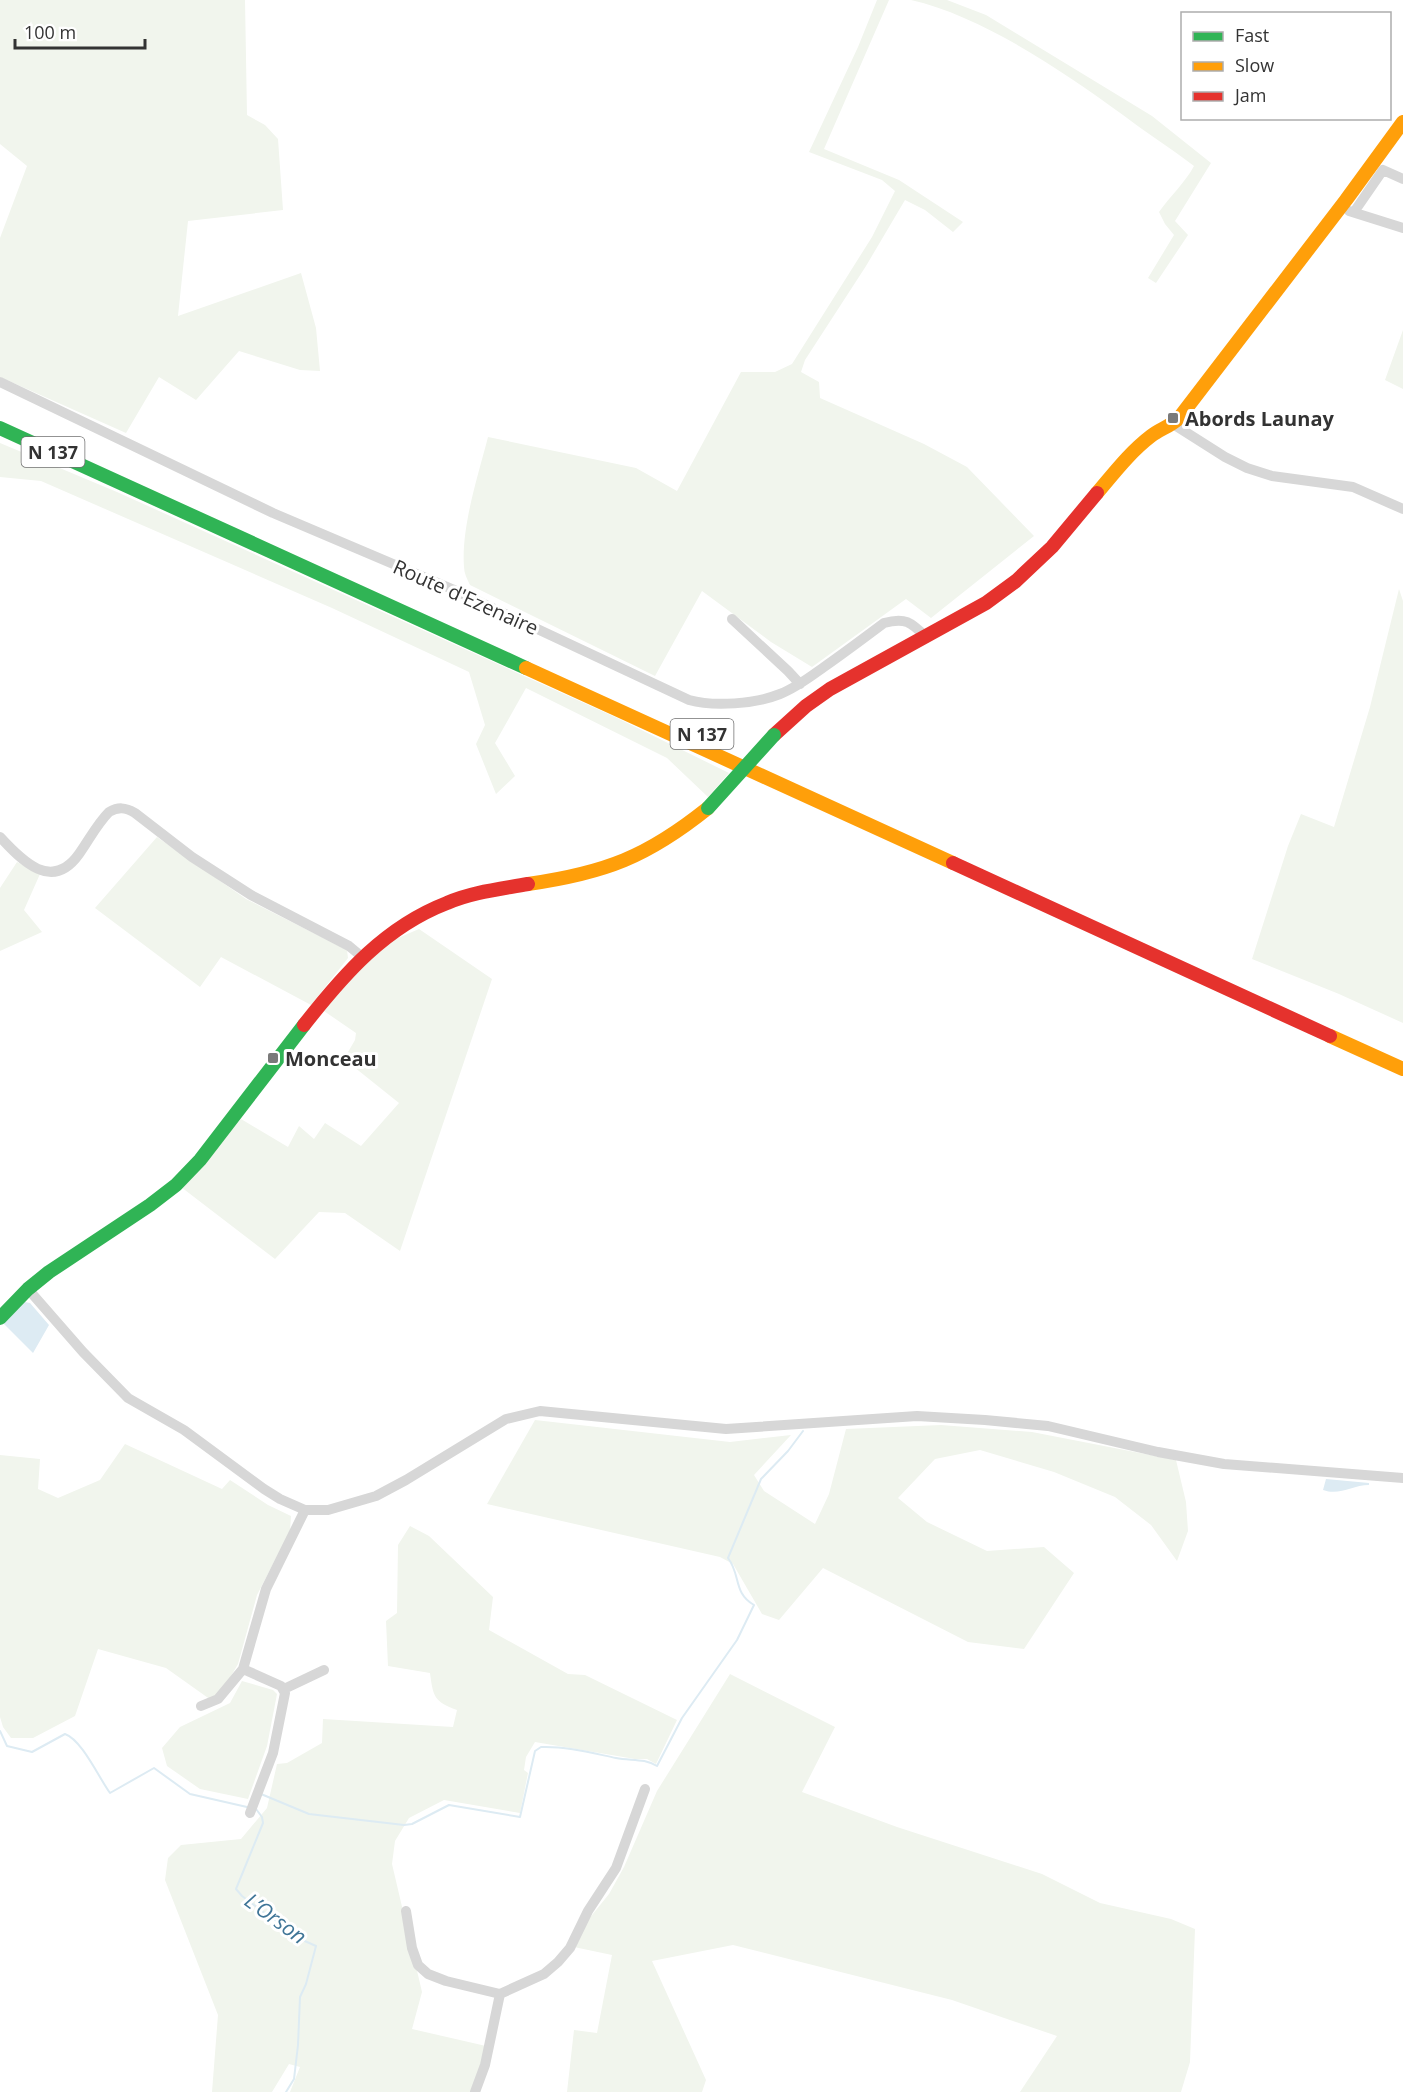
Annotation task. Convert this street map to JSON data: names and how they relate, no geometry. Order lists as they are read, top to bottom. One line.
{"streets":{"main road":["N 137"],"street":["Route d'Ezenaire"]},"water":["L’Orson"],"places":{"transit":["Abords Launay","Monceau"]},"legend":["Fast","Slow","Jam"],"scale_bar":"100 m"}
